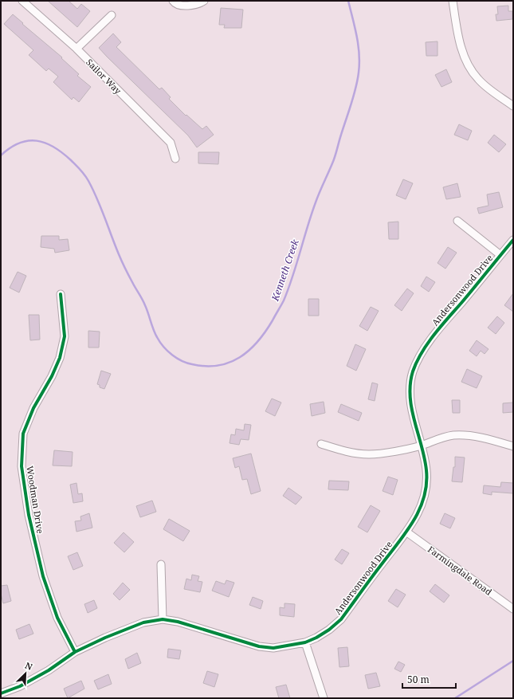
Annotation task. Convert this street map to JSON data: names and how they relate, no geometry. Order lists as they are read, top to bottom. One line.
{"streets":{"street":["Sailor Way","Andersonwood Drive","Woodman Drive","Farmingdale Road"]},"crossings":[["Andersonwood Drive","Woodman Drive"],["Andersonwood Drive","Farmingdale Road"]],"water":["Kenneth Creek"],"scale_bar":"50 m","north":"top right"}
